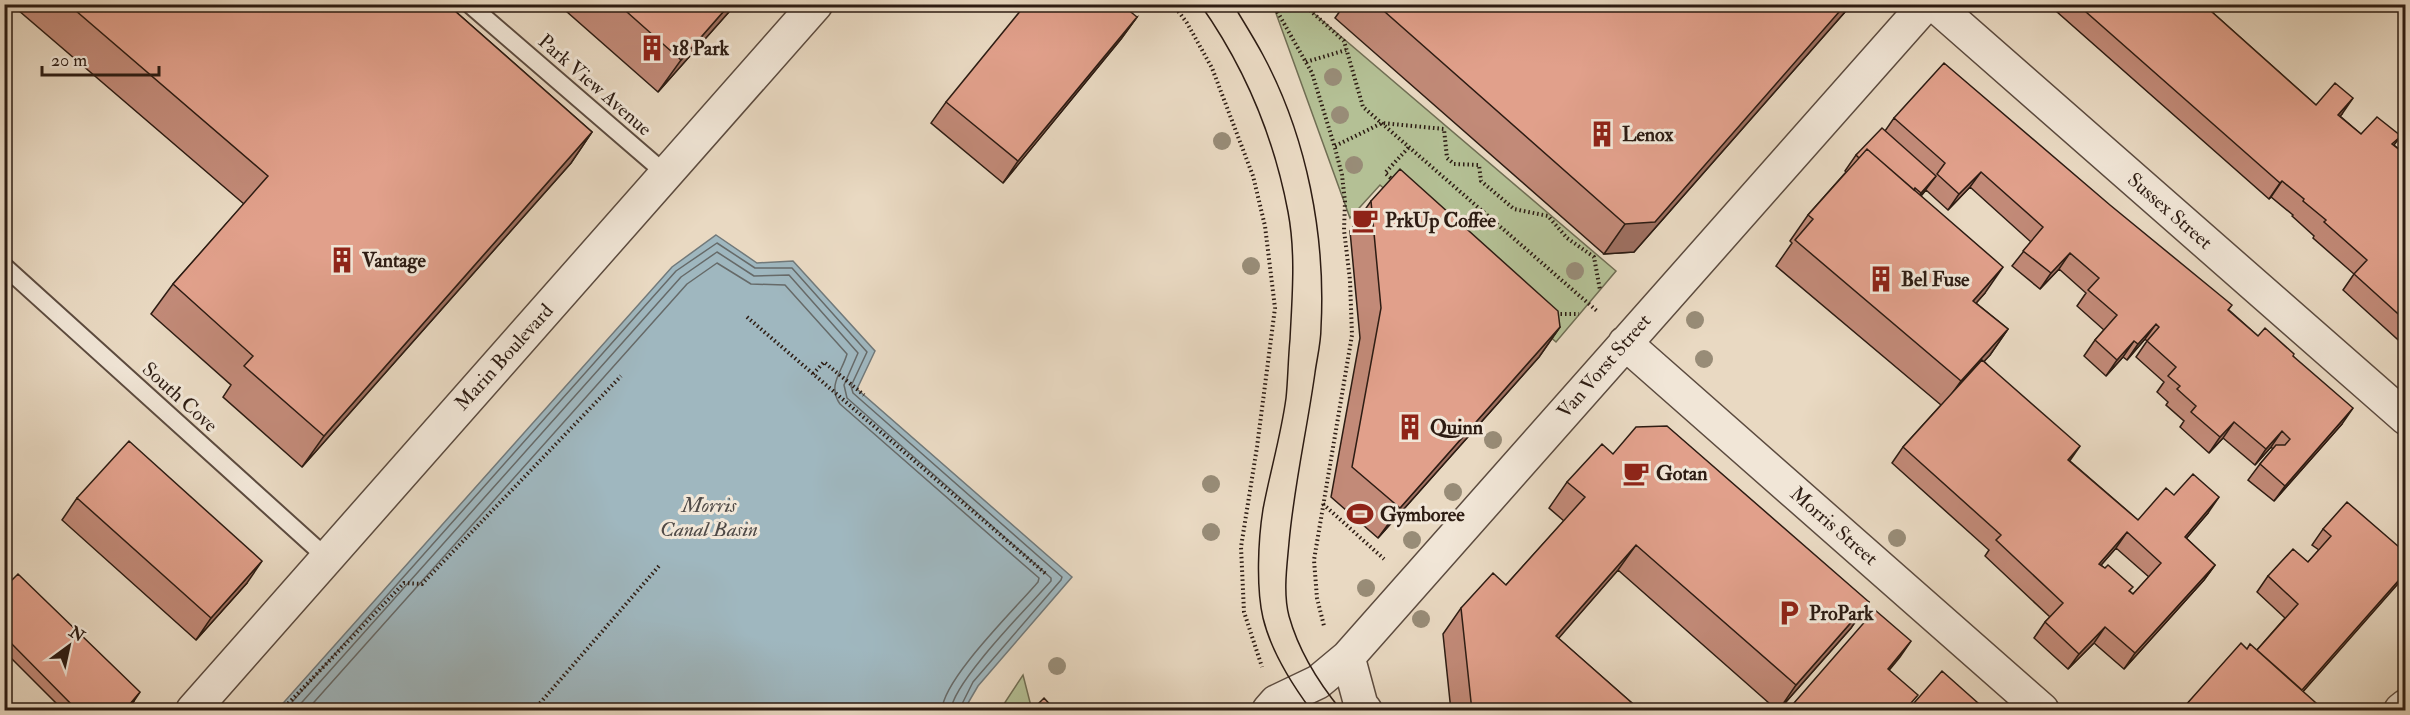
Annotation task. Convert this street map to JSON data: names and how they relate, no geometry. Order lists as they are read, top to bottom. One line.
{"streets":{"street":["Sussex Street","Marin Boulevard","Van Vorst Street","Morris Street"],"lane":["Park View Avenue","South Cove"]},"crossings":[["Park View Avenue","Marin Boulevard"],["Marin Boulevard","South Cove"],["Van Vorst Street","Morris Street"]],"water":["Morris Canal Basin"],"places":{"building":["18 Park","Lenox","Vantage","Bel Fuse","Quinn"],"cafe":["PrkUp Coffee","Gotan"],"sports":["Gymboree"],"parking":["ProPark"]},"scale_bar":"20 m","north":"top right"}
